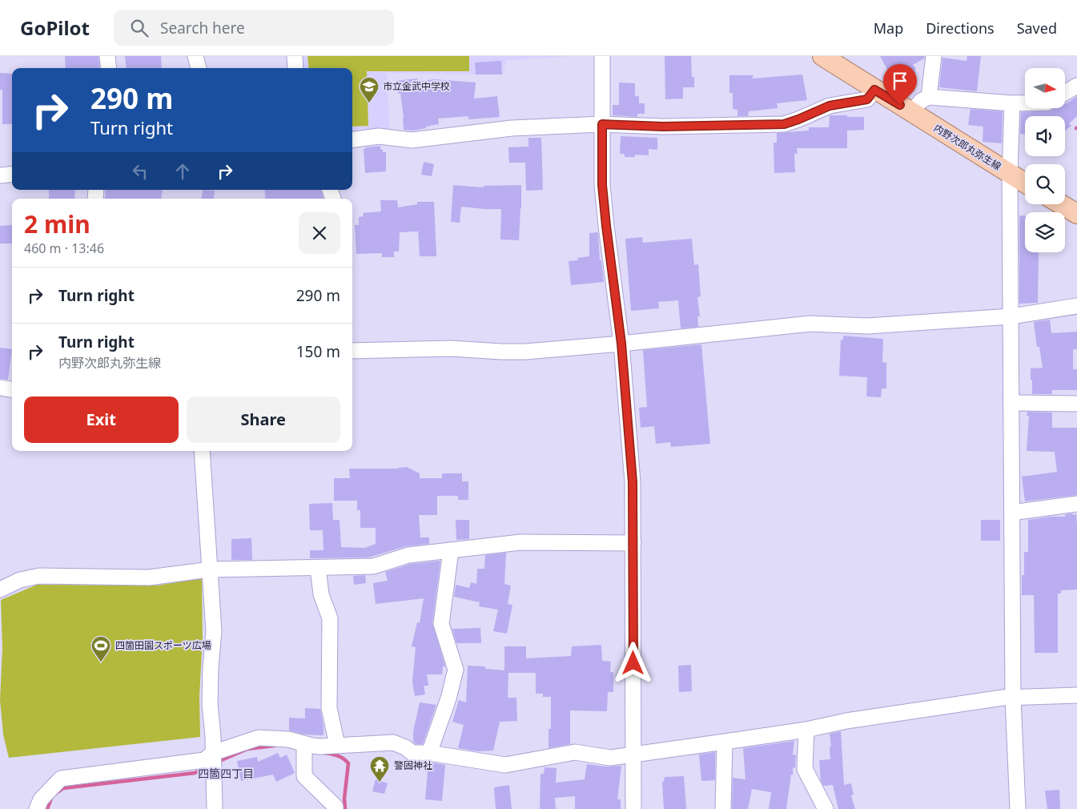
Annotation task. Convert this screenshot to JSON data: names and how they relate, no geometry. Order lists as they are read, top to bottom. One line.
{"streets":{"main road":["内野次郎丸弥生線"]},"districts":["四箇四丁目"],"places":{"school or university":["市立金武中学校"],"sports":["四箇田園スポーツ広場"],"temple":["警固神社"]},"north":"right","page":{"header":"GoPilot","search":"Search here","nav":["Map","Directions","Saved"],"turn":["290 m","Turn right"],"heading":["2 min","460 m · 13:46"],"list":[{"name":"Turn right","value":"290 m"},{"name":"Turn right","note":"内野次郎丸弥生線","value":"150 m"}],"buttons":["Exit","Share"]}}
